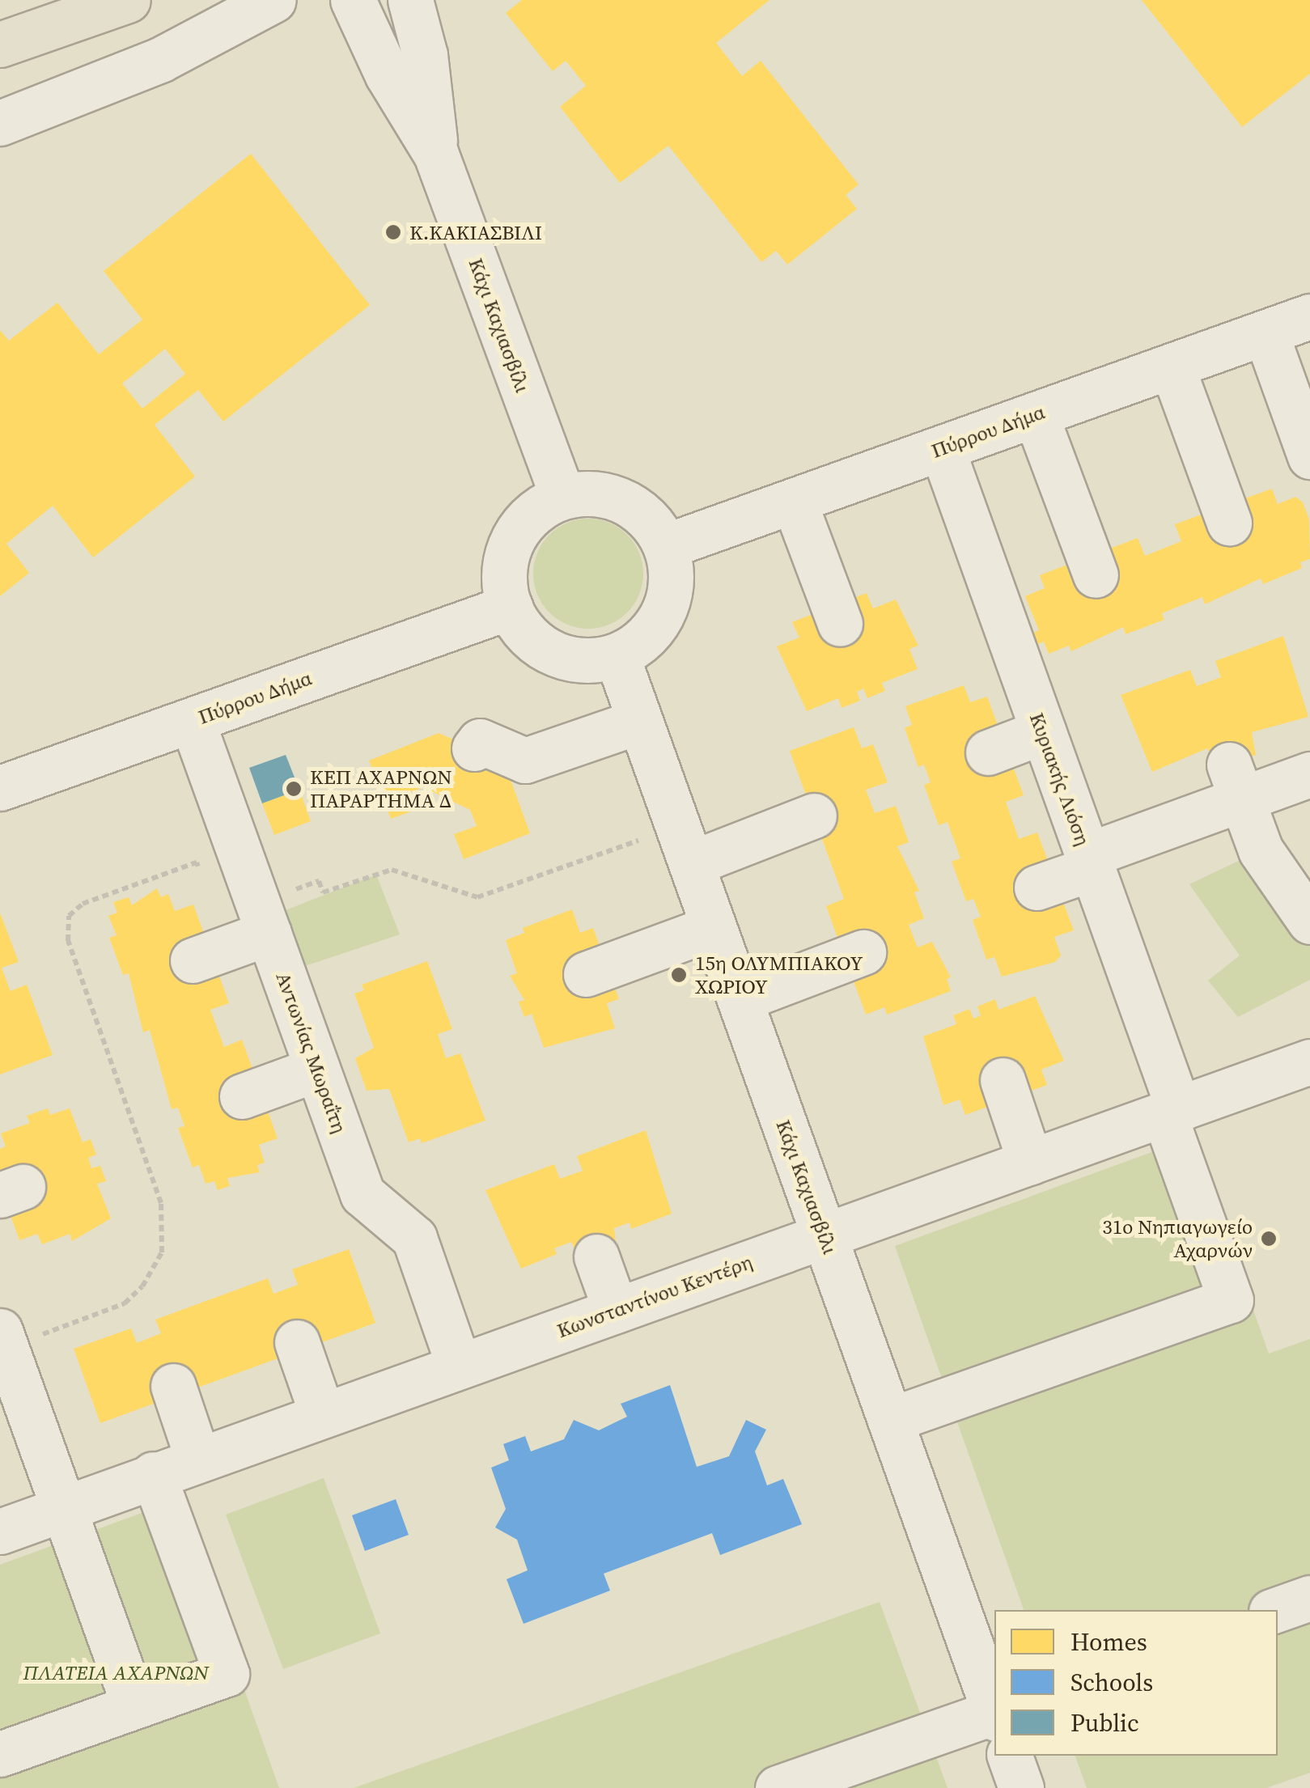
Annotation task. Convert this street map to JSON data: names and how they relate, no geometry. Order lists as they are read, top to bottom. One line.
{"streets":{"street":["Κάχι Καχιασβίλι","Πύρρου Δήμα","Κυριακής Λιόση","Αντωνίας Μωραΐτη","Κωνσταντίνου Κεντέρη"]},"crossings":[["Κάχι Καχιασβίλι","Πύρρου Δήμα"],["Κάχι Καχιασβίλι","Κυριακής Λιόση"],["Κάχι Καχιασβίλι","Κωνσταντίνου Κεντέρη"],["Πύρρου Δήμα","Κυριακής Λιόση"],["Πύρρου Δήμα","Αντωνίας Μωραΐτη"],["Κυριακής Λιόση","Κωνσταντίνου Κεντέρη"],["Αντωνίας Μωραΐτη","Κωνσταντίνου Κεντέρη"]],"parks":["ΠΛΑΤΕΙΑ ΑΧΑΡΝΩΝ"],"places":["Κ.ΚΑΚΙΑΣΒΙΛΙ","ΚΕΠ ΑΧΑΡΝΩΝ ΠΑΡΑΡΤΗΜΑ Δ","15η ΟΛΥΜΠΙΑΚΟΥ ΧΩΡΙΟΥ","31ο Νηπιαγωγείο Αχαρνών"],"legend":["Homes","Schools","Public"]}
